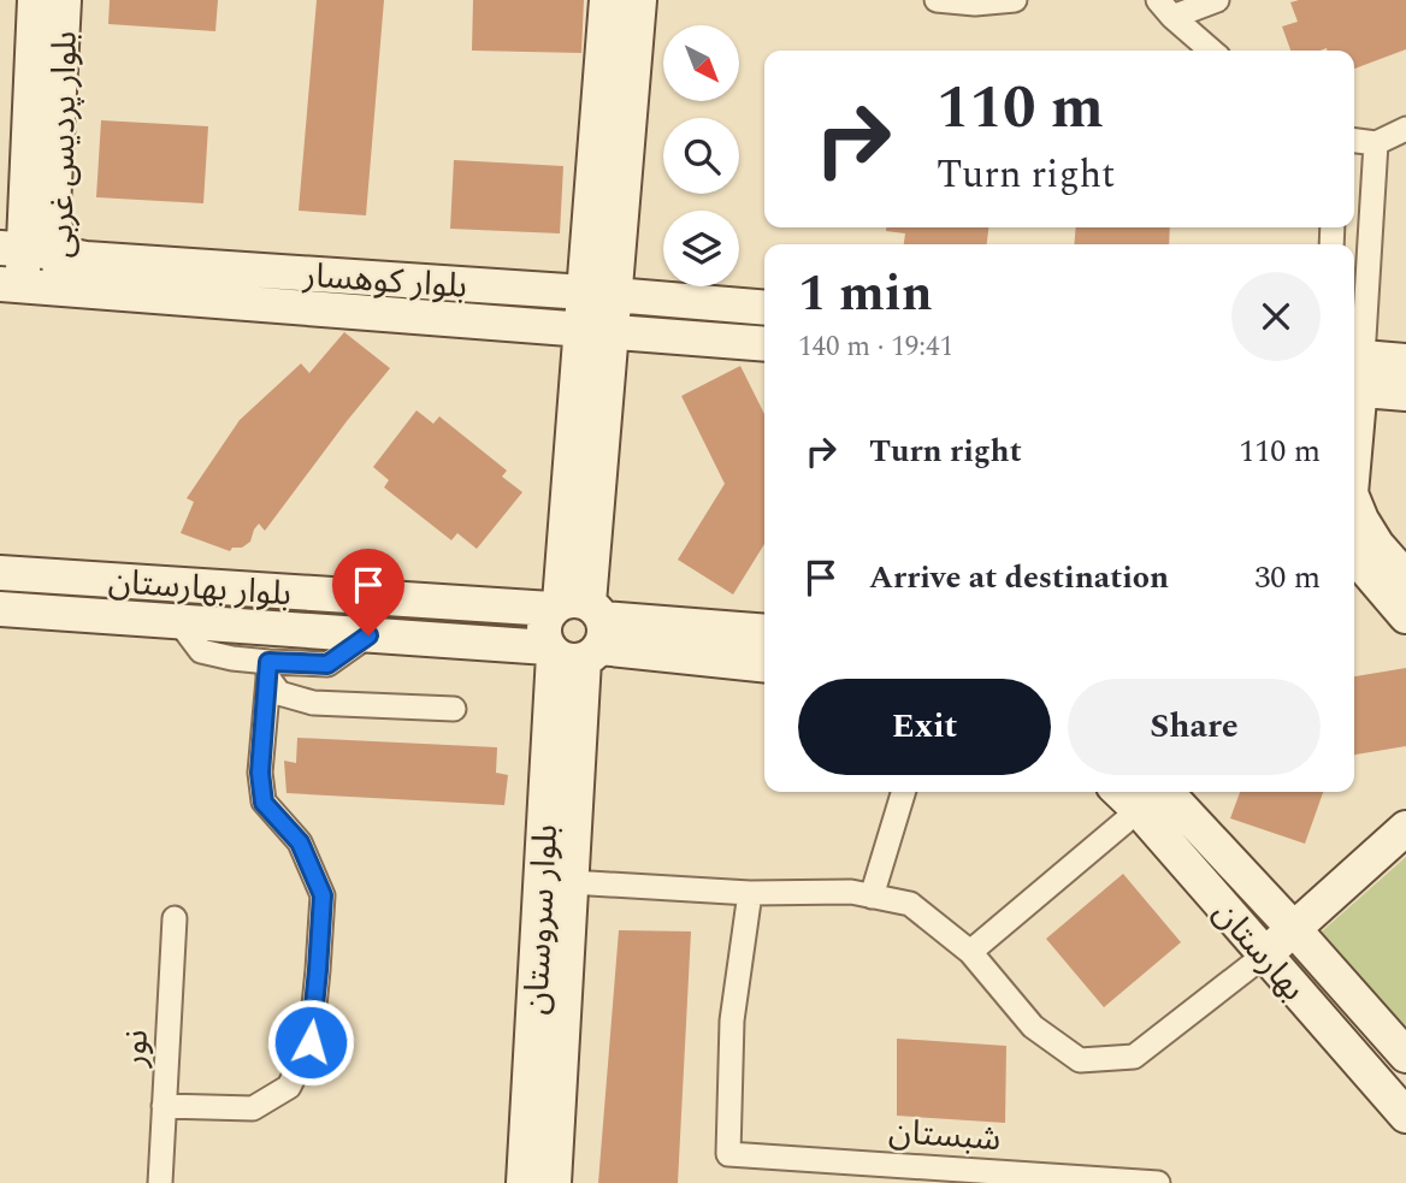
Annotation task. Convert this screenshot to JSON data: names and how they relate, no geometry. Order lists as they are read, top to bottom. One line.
{"streets":{"street":["بلوار پردیس غربی","بلوار کوهسار","بلوار بهارستان","بلوار سروستان","بهارستان","نور","شبستان"]},"crossings":[["بلوار پردیس غربی","بلوار کوهسار"],["بلوار بهارستان","بلوار سروستان"]],"north":"bottom right","page":{"turn":["110 m","Turn right"],"heading":["1 min","140 m · 19:41"],"list":[{"name":"Turn right","value":"110 m"},{"name":"Arrive at destination","value":"30 m"}],"buttons":["Exit","Share"]}}
